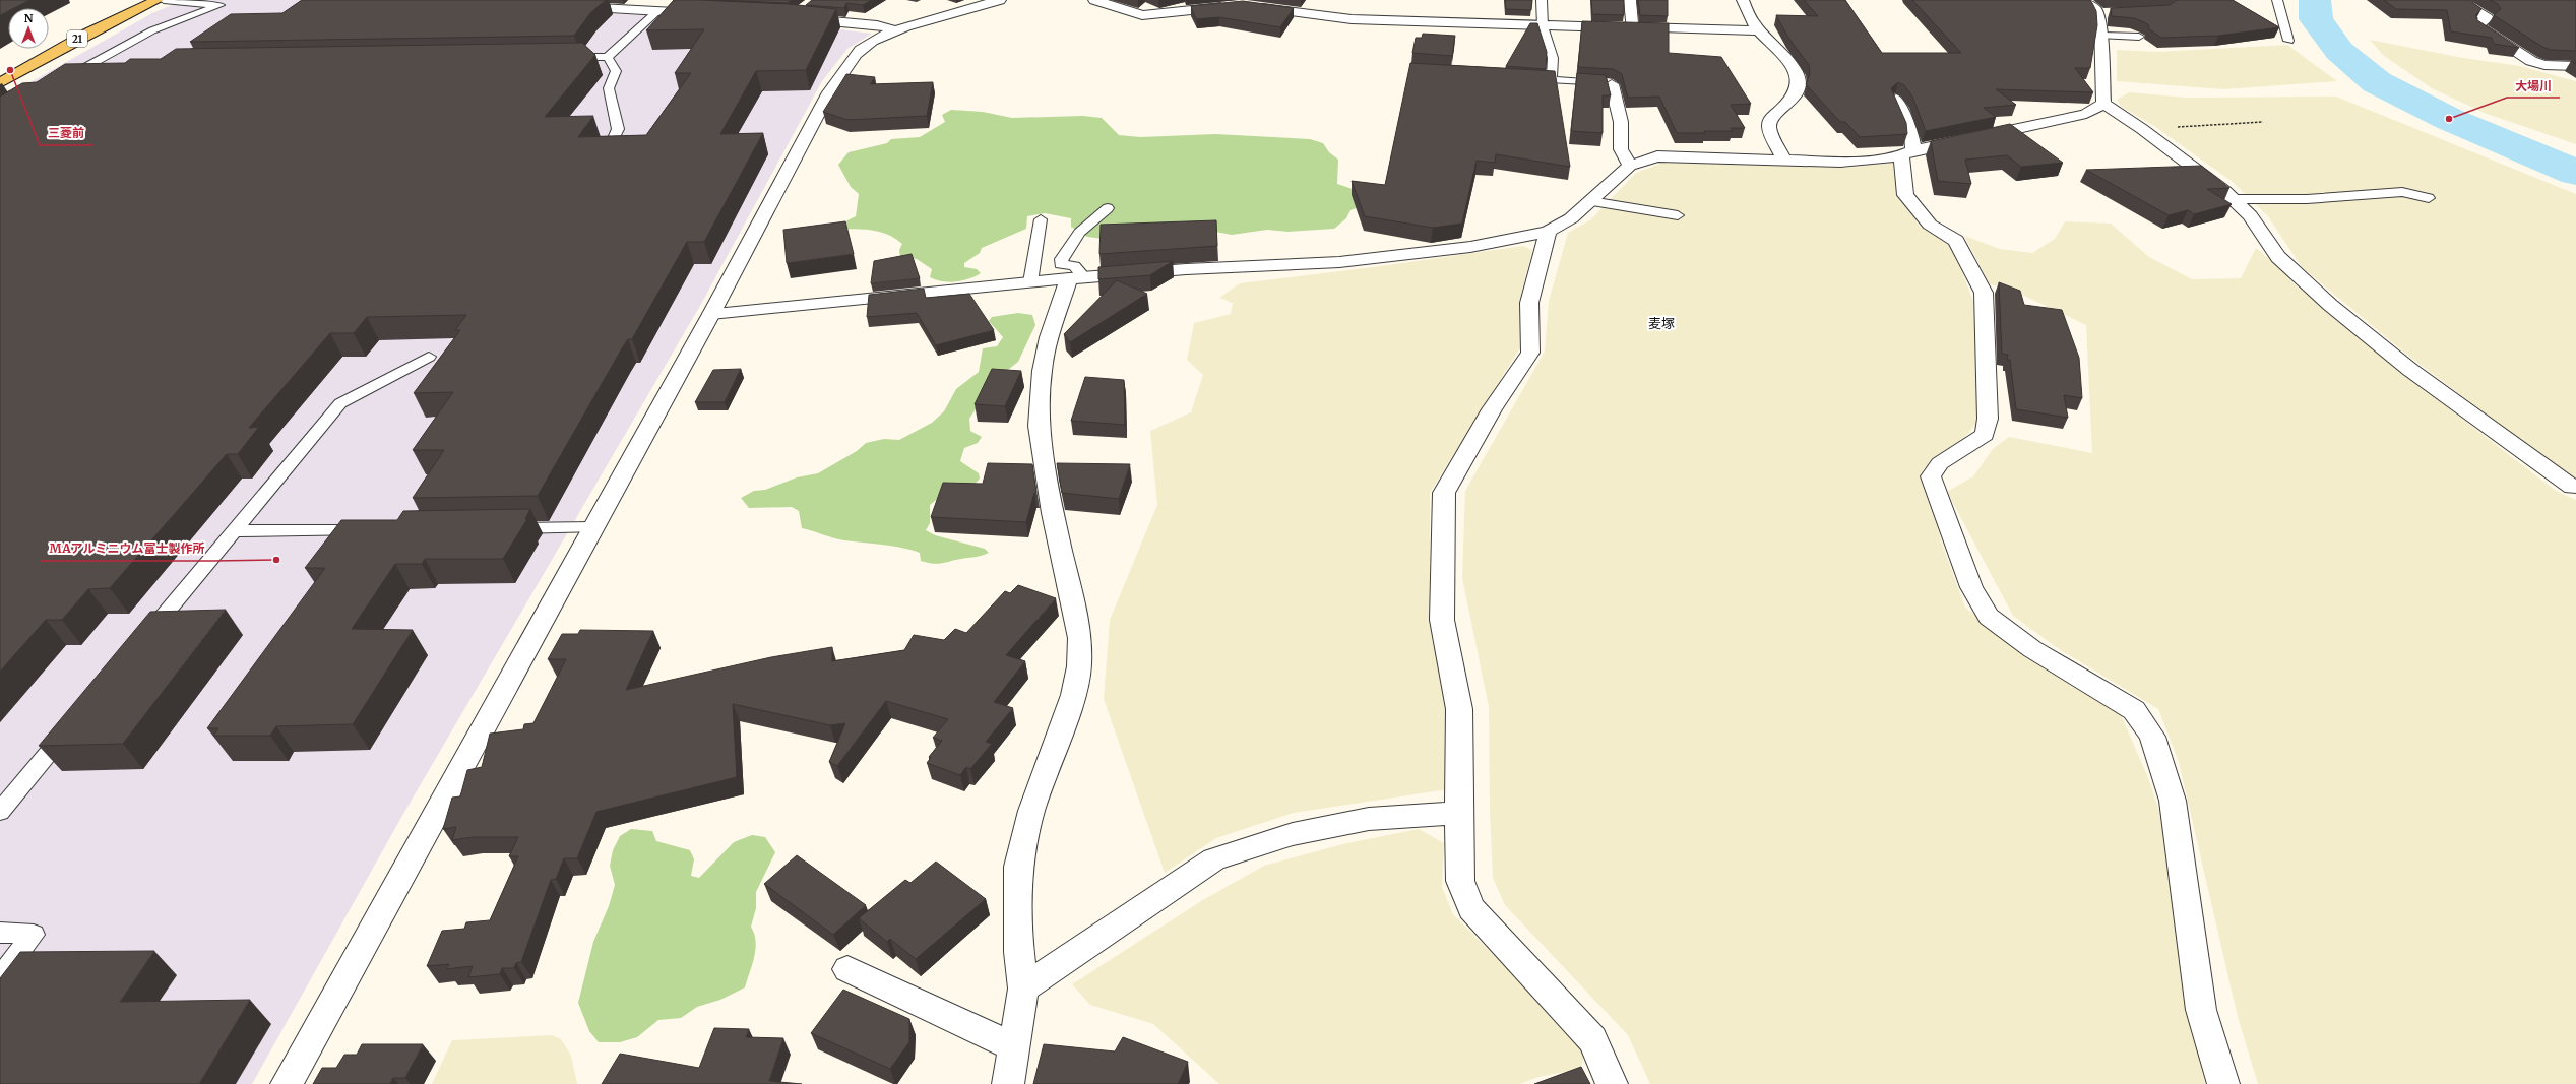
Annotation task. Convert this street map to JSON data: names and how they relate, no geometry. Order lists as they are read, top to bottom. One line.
{"streets":{"main road":["21"]},"districts":["麦塚"],"places":["三菱前","大場川","MAアルミニウム富士製作所"],"north":"top"}
